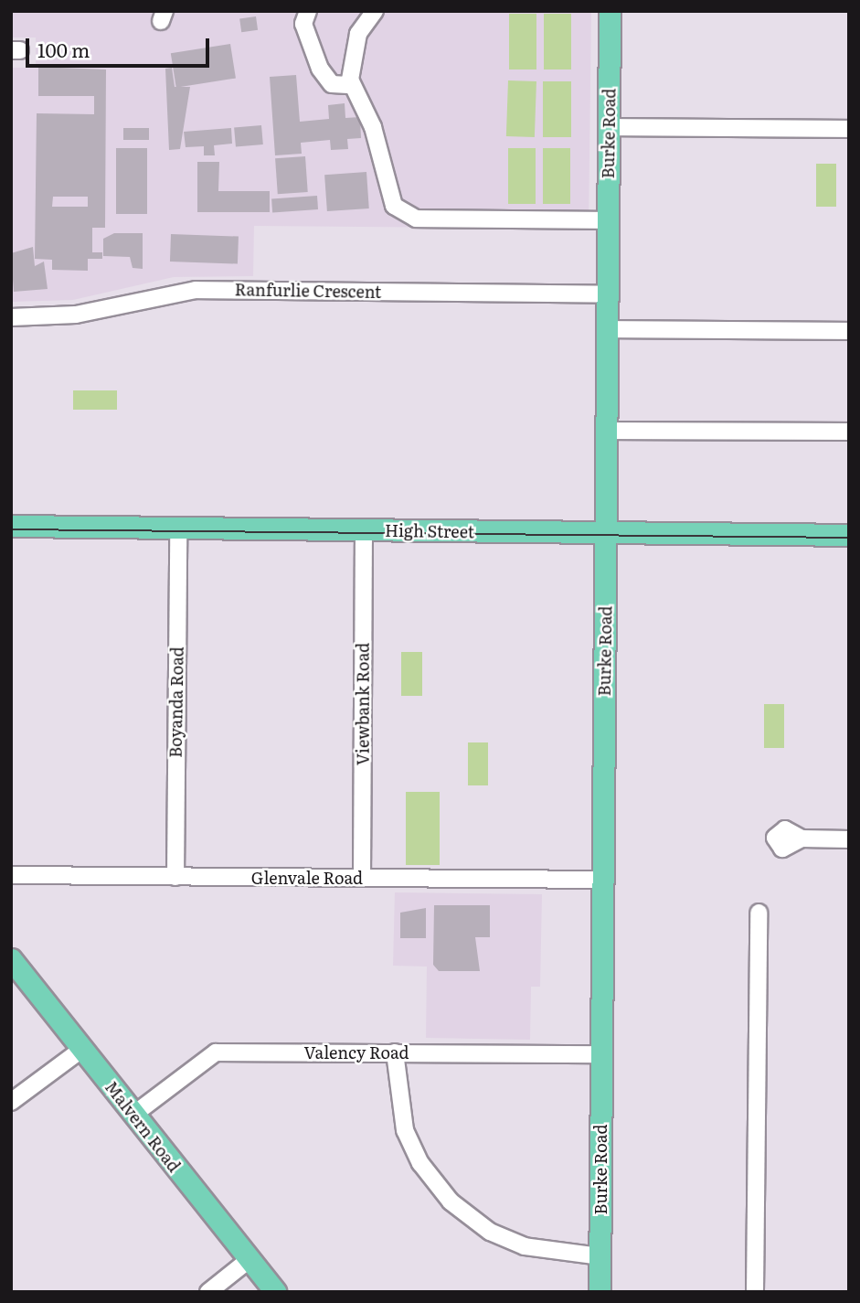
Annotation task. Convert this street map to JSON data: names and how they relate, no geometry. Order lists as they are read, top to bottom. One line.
{"streets":{"main road":["Burke Road","High Street","Malvern Road"],"street":["Ranfurlie Crescent","Boyanda Road","Viewbank Road","Glenvale Road","Valency Road"]},"crossings":[["Burke Road","Ranfurlie Crescent"],["Burke Road","High Street"],["Burke Road","Glenvale Road"],["Burke Road","Valency Road"],["High Street","Boyanda Road"],["High Street","Viewbank Road"],["Boyanda Road","Glenvale Road"],["Viewbank Road","Glenvale Road"],["Valency Road","Malvern Road"]],"scale_bar":"100 m"}
